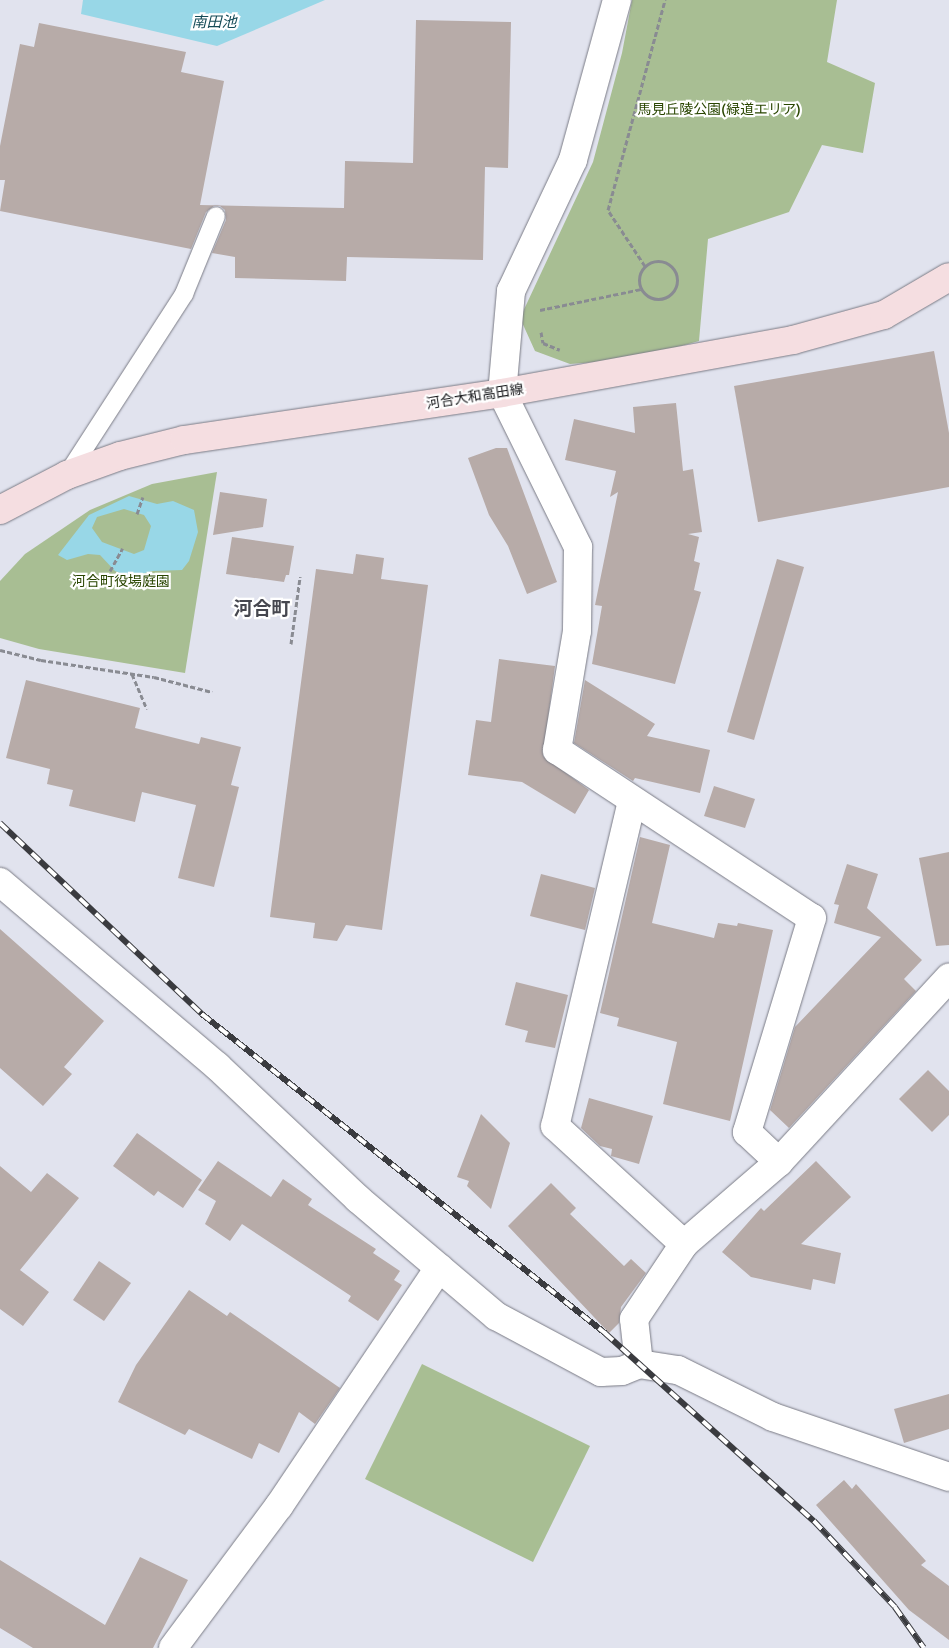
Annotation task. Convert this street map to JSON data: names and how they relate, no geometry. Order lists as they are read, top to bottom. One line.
{"streets":{"main road":["河合大和高田線"]},"districts":["河合町"],"water":["南田池"],"parks":["馬見丘陵公園(緑道エリア)","河合町役場庭園"]}
